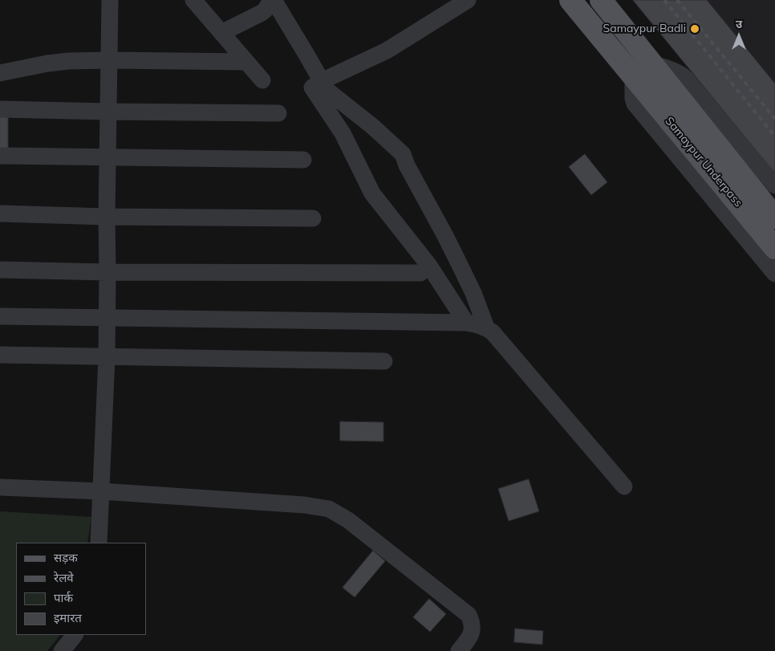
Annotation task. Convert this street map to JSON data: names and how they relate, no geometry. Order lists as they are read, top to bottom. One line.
{"streets":{"main road":["Samaypur Underpass"]},"places":["Samaypur Badli"],"legend":["सड़क","रेलवे","पार्क","इमारत"],"north":"top"}
